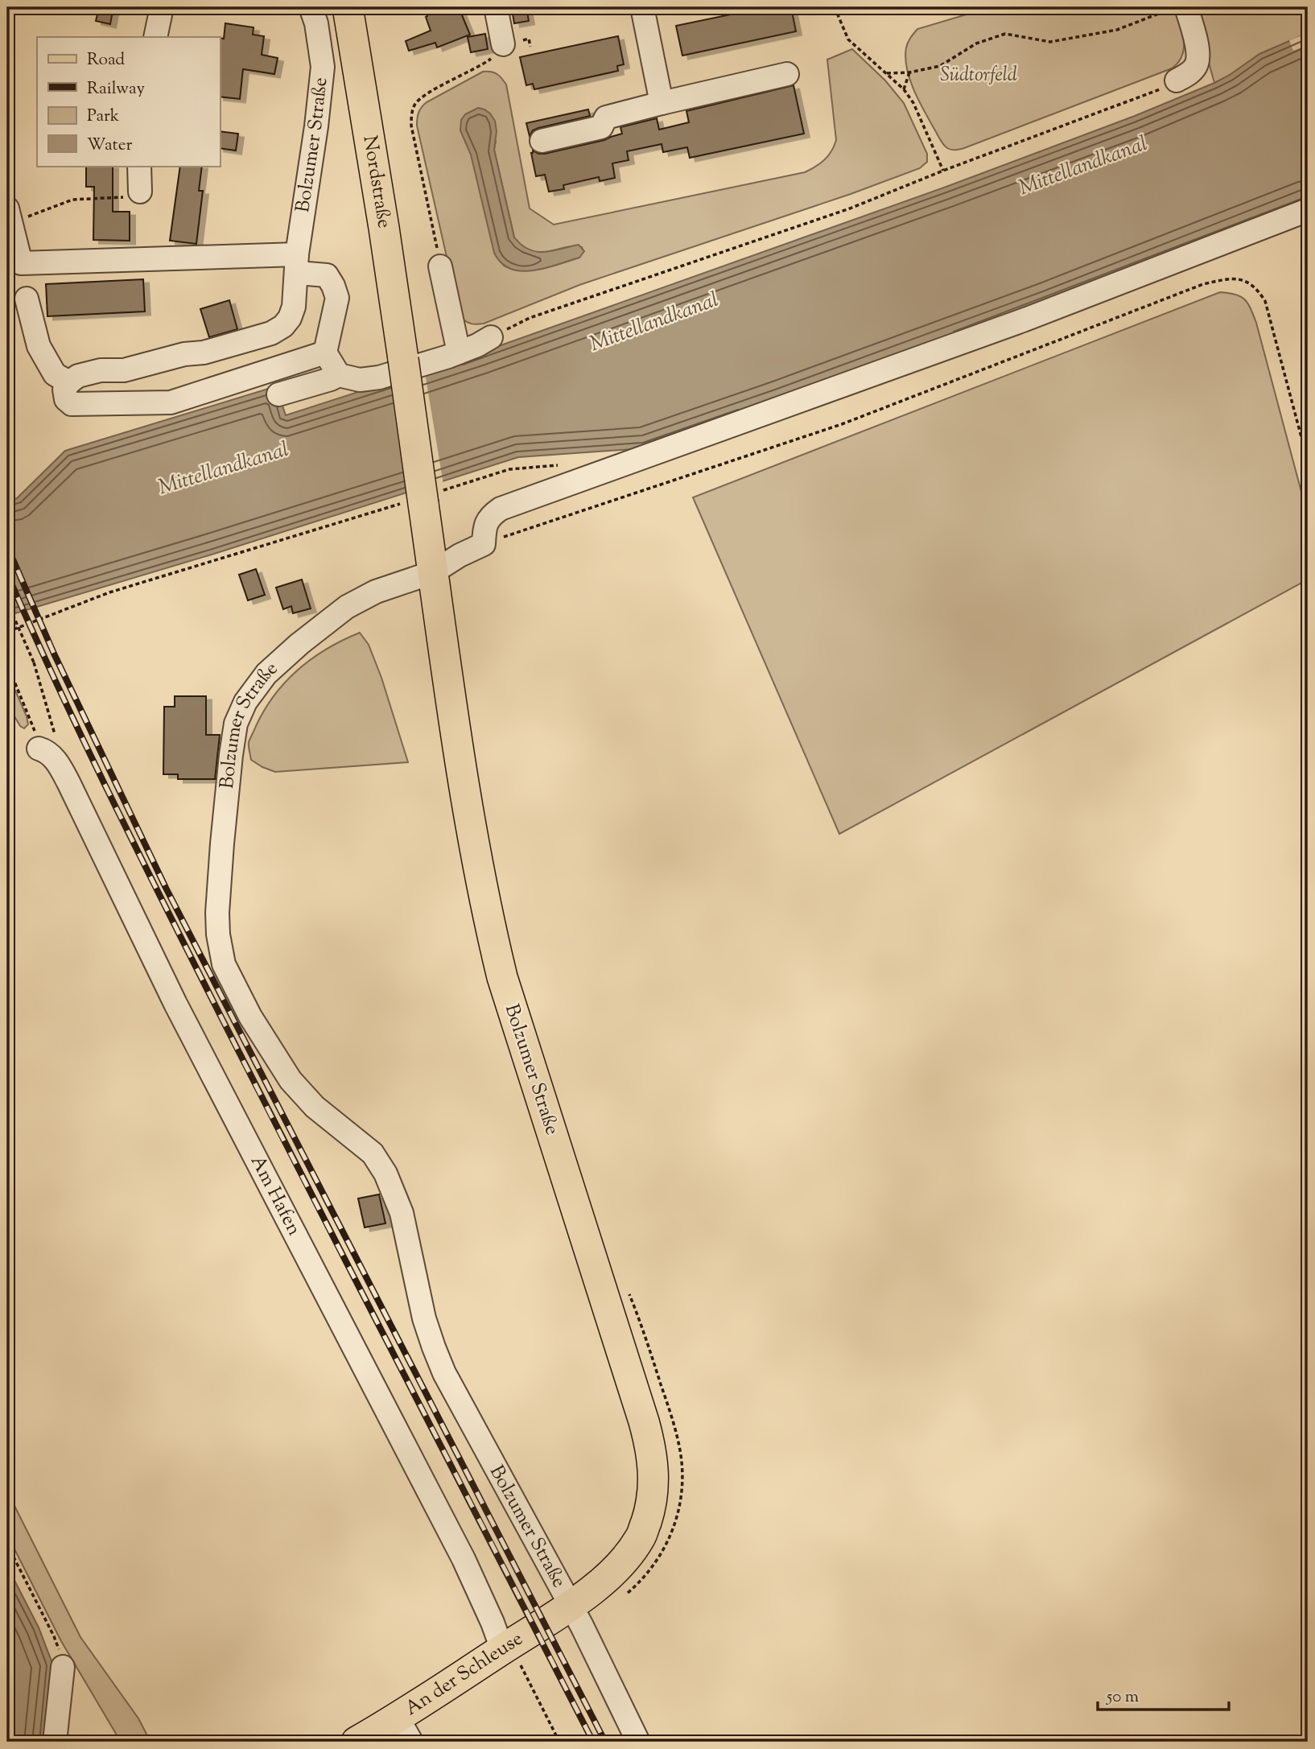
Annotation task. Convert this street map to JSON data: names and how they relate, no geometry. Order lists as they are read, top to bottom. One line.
{"streets":{"main road":["Bolzumer Straße","Nordstraße","An der Schleuse"],"street":["Am Hafen"]},"crossings":[["Bolzumer Straße","Nordstraße"],["Bolzumer Straße","An der Schleuse"],["Am Hafen","An der Schleuse"]],"water":["Mittellandkanal"],"parks":["Südtorfeld"],"legend":["Road","Railway","Park","Water"],"scale_bar":"50 m"}
